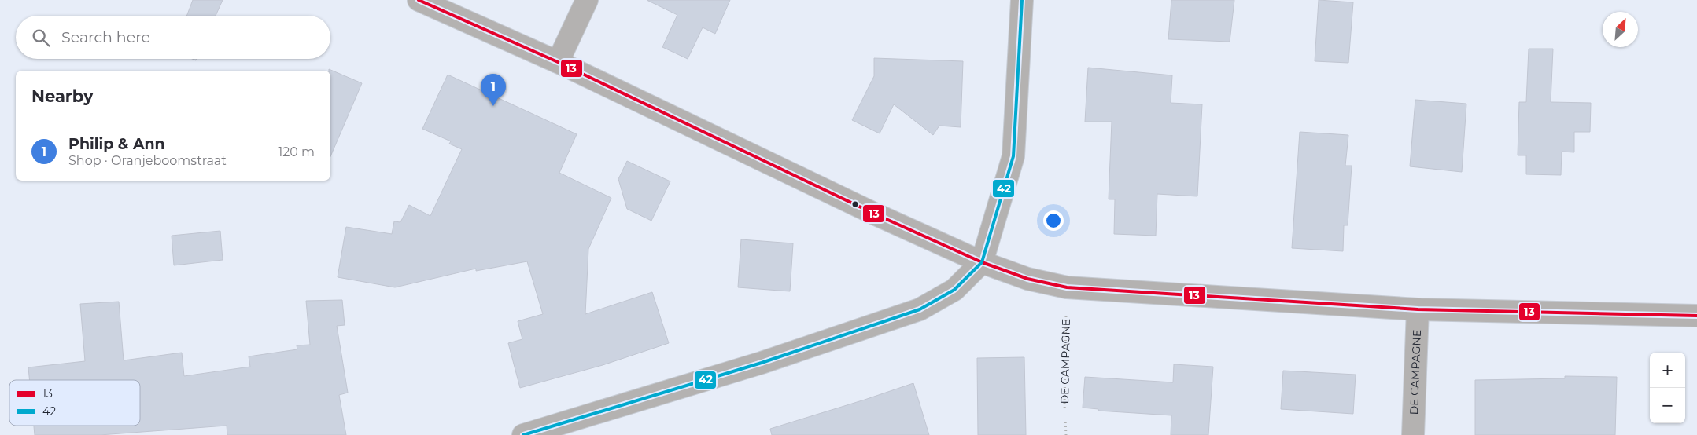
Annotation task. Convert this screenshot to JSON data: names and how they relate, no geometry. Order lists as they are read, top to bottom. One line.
{"streets":{"street":["DE CAMPAGNE"]},"lines":["transit line 13","transit line 42"],"legend":["13","42"],"north":"top right","page":{"search":"Search here","heading":"Nearby","pins":"1","list":[{"mark":"1","name":"Philip & Ann","note":"Shop · Oranjeboomstraat","value":"120 m"}],"map_buttons":["+","−"]}}
